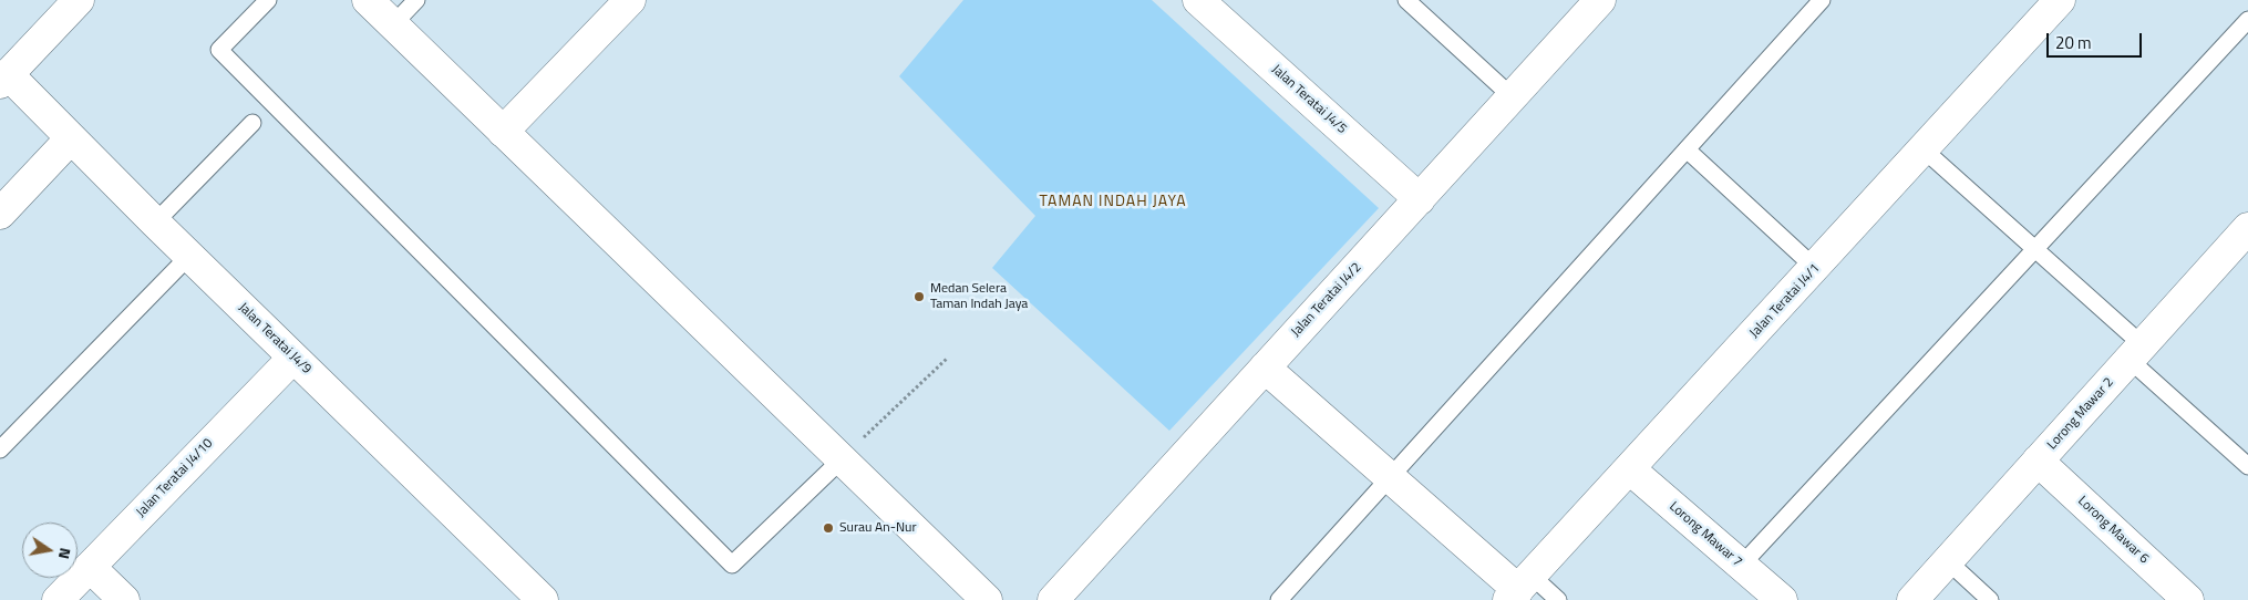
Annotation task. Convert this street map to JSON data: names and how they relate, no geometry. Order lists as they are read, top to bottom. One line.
{"streets":{"street":["Jalan Teratai J4/5","Jalan Teratai J4/2","Jalan Teratai J4/1","Jalan Teratai J4/9","Lorong Mawar 2","Jalan Teratai J4/10","Lorong Mawar 6","Lorong Mawar 7"]},"crossings":[["Jalan Teratai J4/5","Jalan Teratai J4/2"],["Jalan Teratai J4/1","Lorong Mawar 7"],["Jalan Teratai J4/9","Jalan Teratai J4/10"],["Lorong Mawar 2","Lorong Mawar 6"]],"districts":["TAMAN INDAH JAYA"],"places":["Medan Selera Taman Indah Jaya","Surau An-Nur"],"scale_bar":"20 m","north":"right"}
